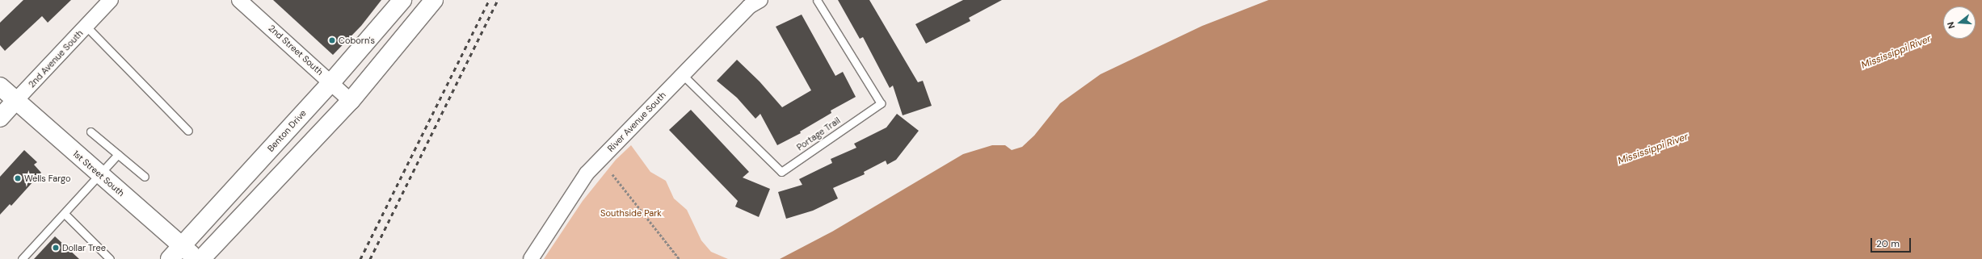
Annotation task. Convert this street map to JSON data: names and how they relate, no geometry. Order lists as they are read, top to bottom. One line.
{"streets":{"main road":["2nd Avenue South","Benton Drive","1st Street South"],"street":["2nd Street South","River Avenue South"],"lane":["Portage Trail"]},"crossings":[["2nd Street South","Benton Drive"],["2nd Avenue South","1st Street South"],["River Avenue South","Portage Trail"],["Benton Drive","1st Street South"]],"water":["Mississippi River"],"parks":["Southside Park"],"places":["Coborn's","Wells Fargo","Dollar Tree"],"scale_bar":"20 m","north":"left"}
